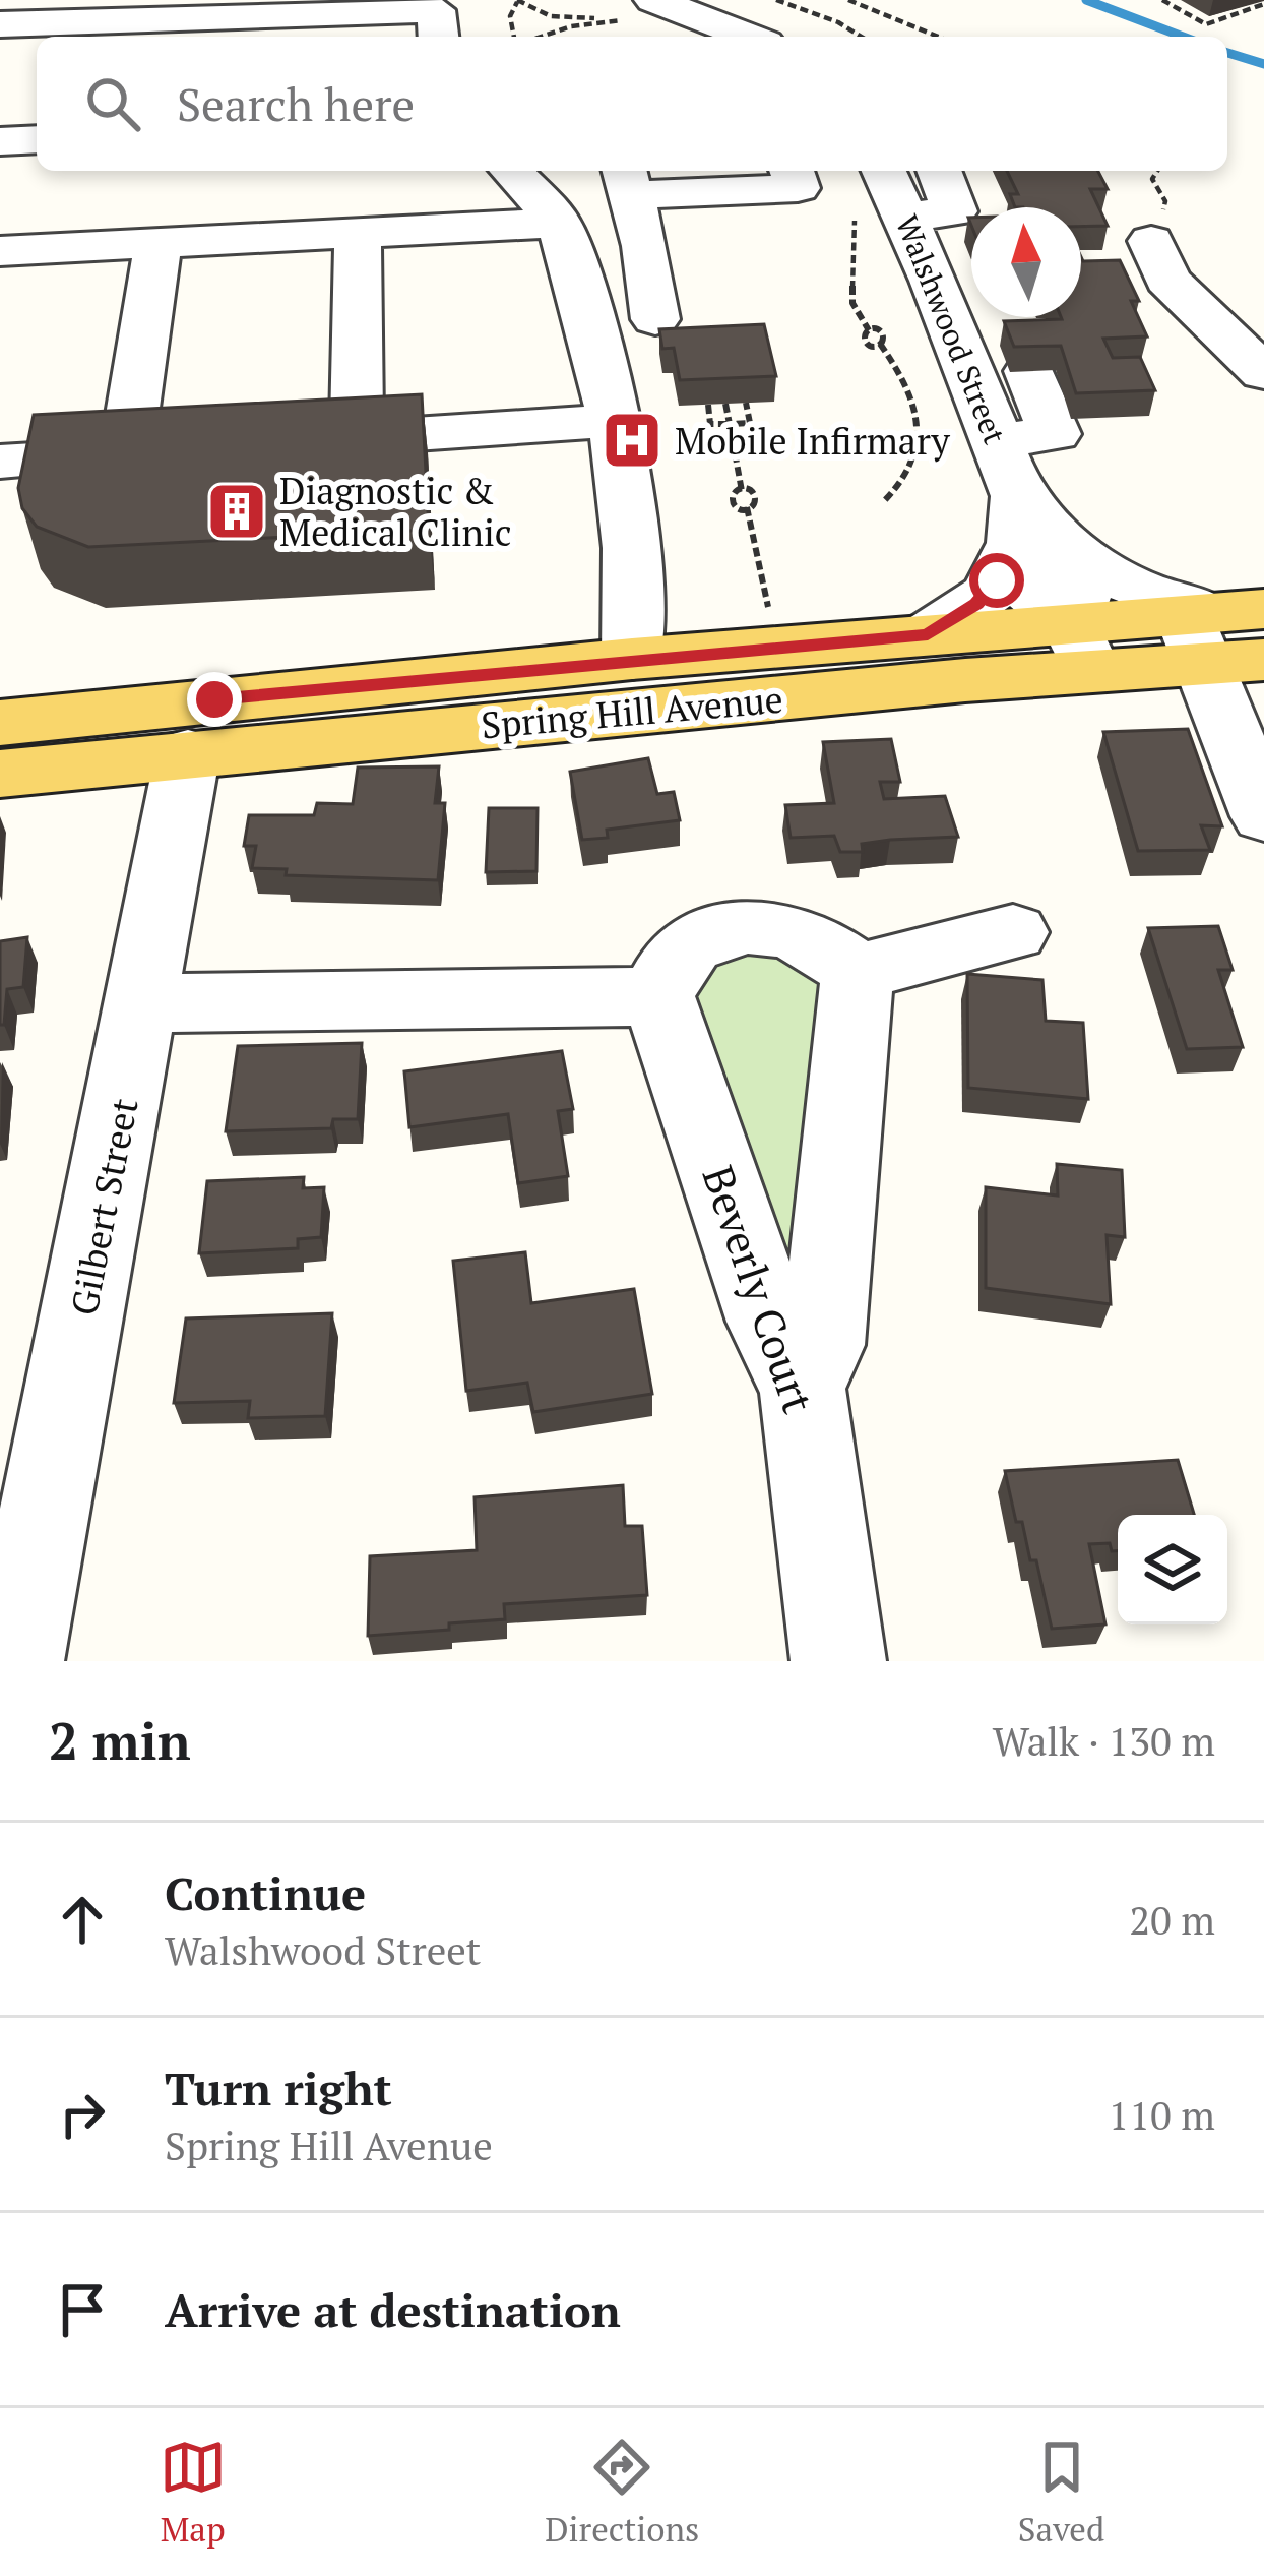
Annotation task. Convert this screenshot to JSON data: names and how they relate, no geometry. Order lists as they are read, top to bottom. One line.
{"streets":{"main road":["Spring Hill Avenue"],"street":["Walshwood Street","Gilbert Street","Beverly Court"]},"crossings":[["Walshwood Street","Spring Hill Avenue"],["Spring Hill Avenue","Gilbert Street"]],"places":{"hospital":["Mobile Infirmary"],"building":["Diagnostic & Medical Clinic"]},"north":"top","page":{"search":"Search here","heading":["2 min","Walk · 130 m"],"list":[["Continue","Walshwood Street","20 m"],["Turn right","Spring Hill Avenue","110 m"],"Arrive at destination"],"nav":["Map","Directions","Saved"]}}
